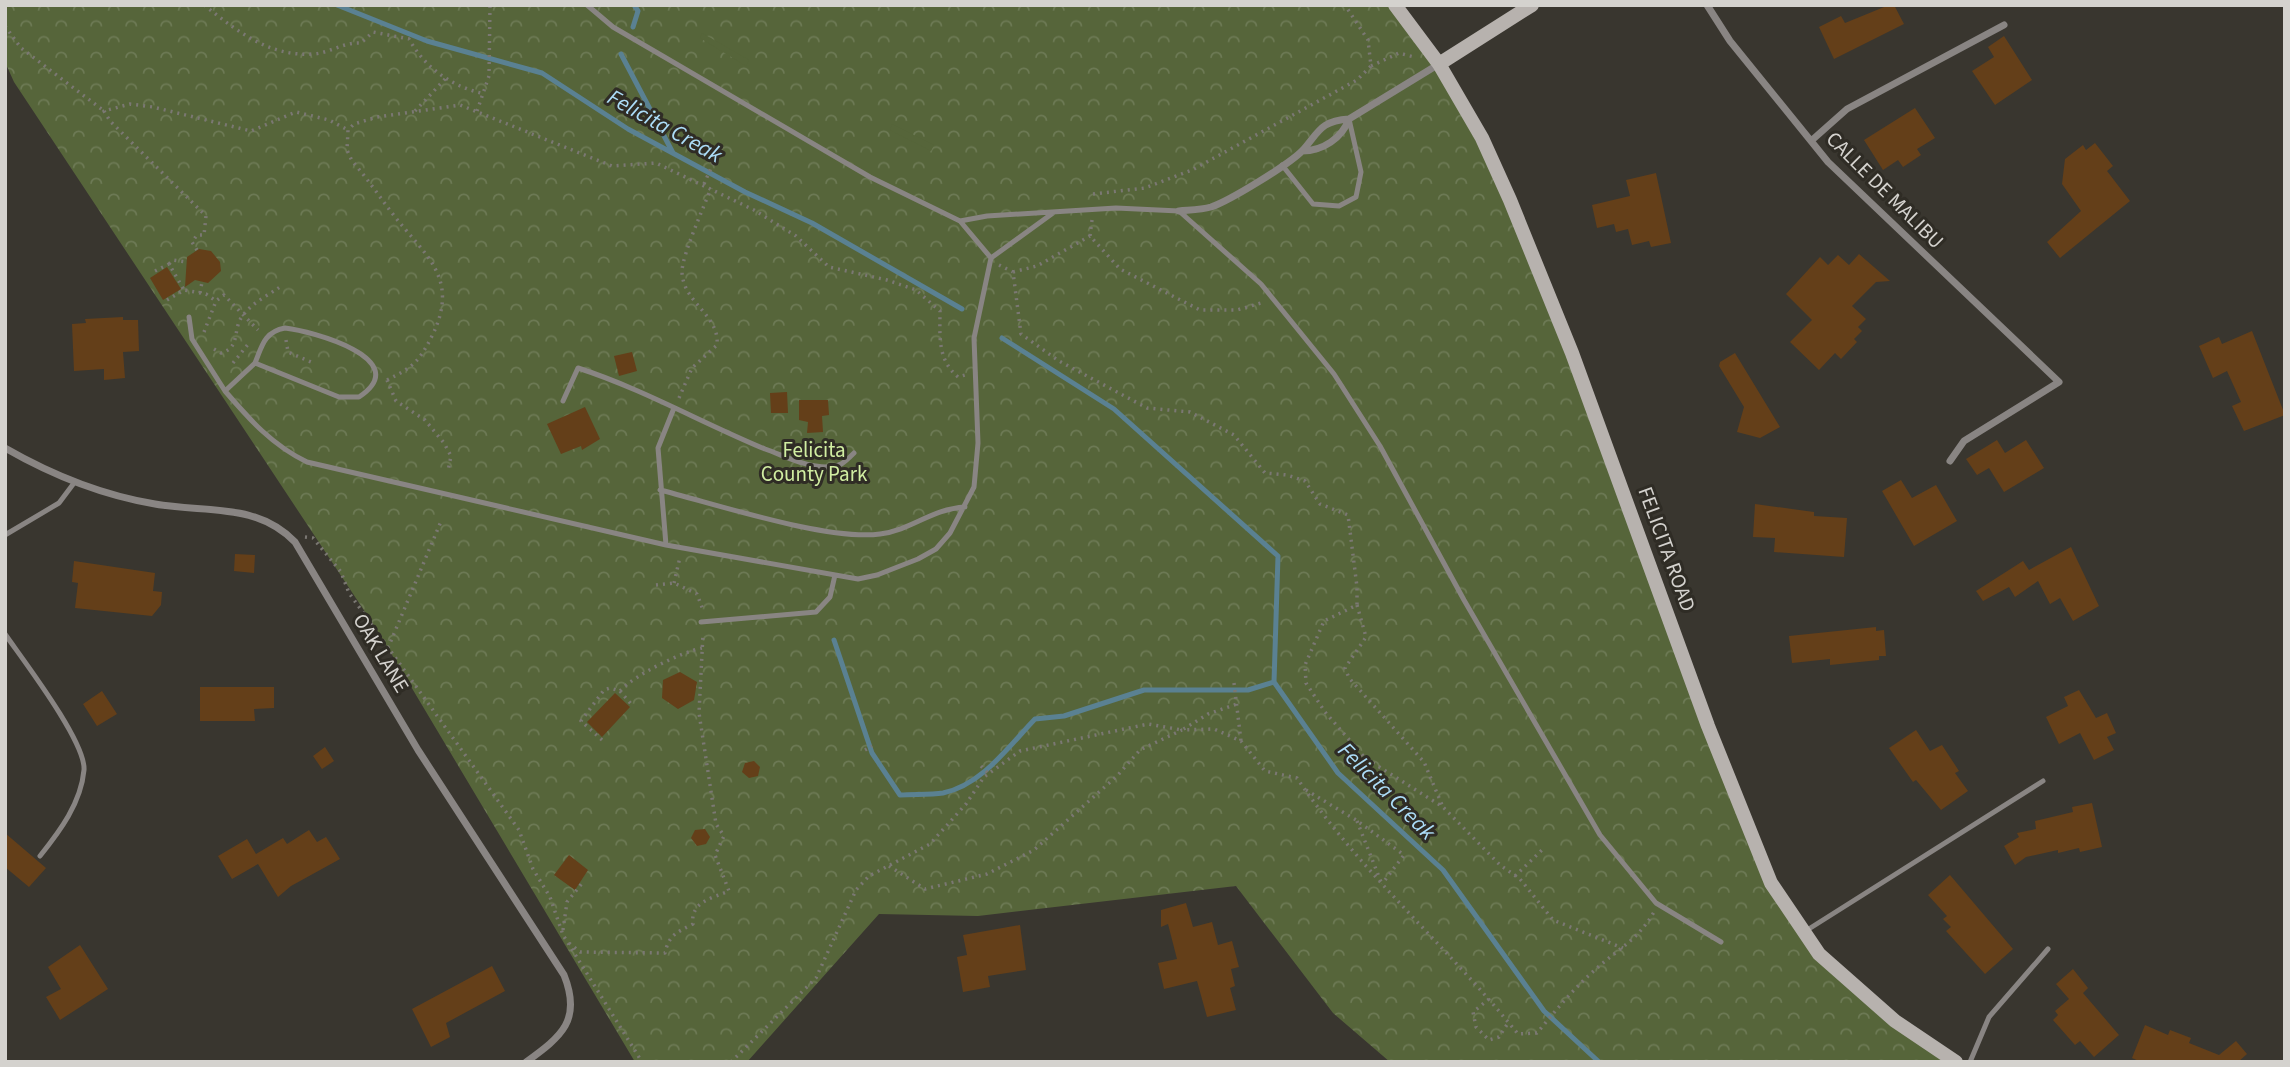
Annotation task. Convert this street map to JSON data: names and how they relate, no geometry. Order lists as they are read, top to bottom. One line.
{"streets":{"main road":["FELICITA ROAD"],"street":["CALLE DE MALIBU","OAK LANE"]},"water":["Felicita Creak"],"parks":["Felicita County Park"]}
